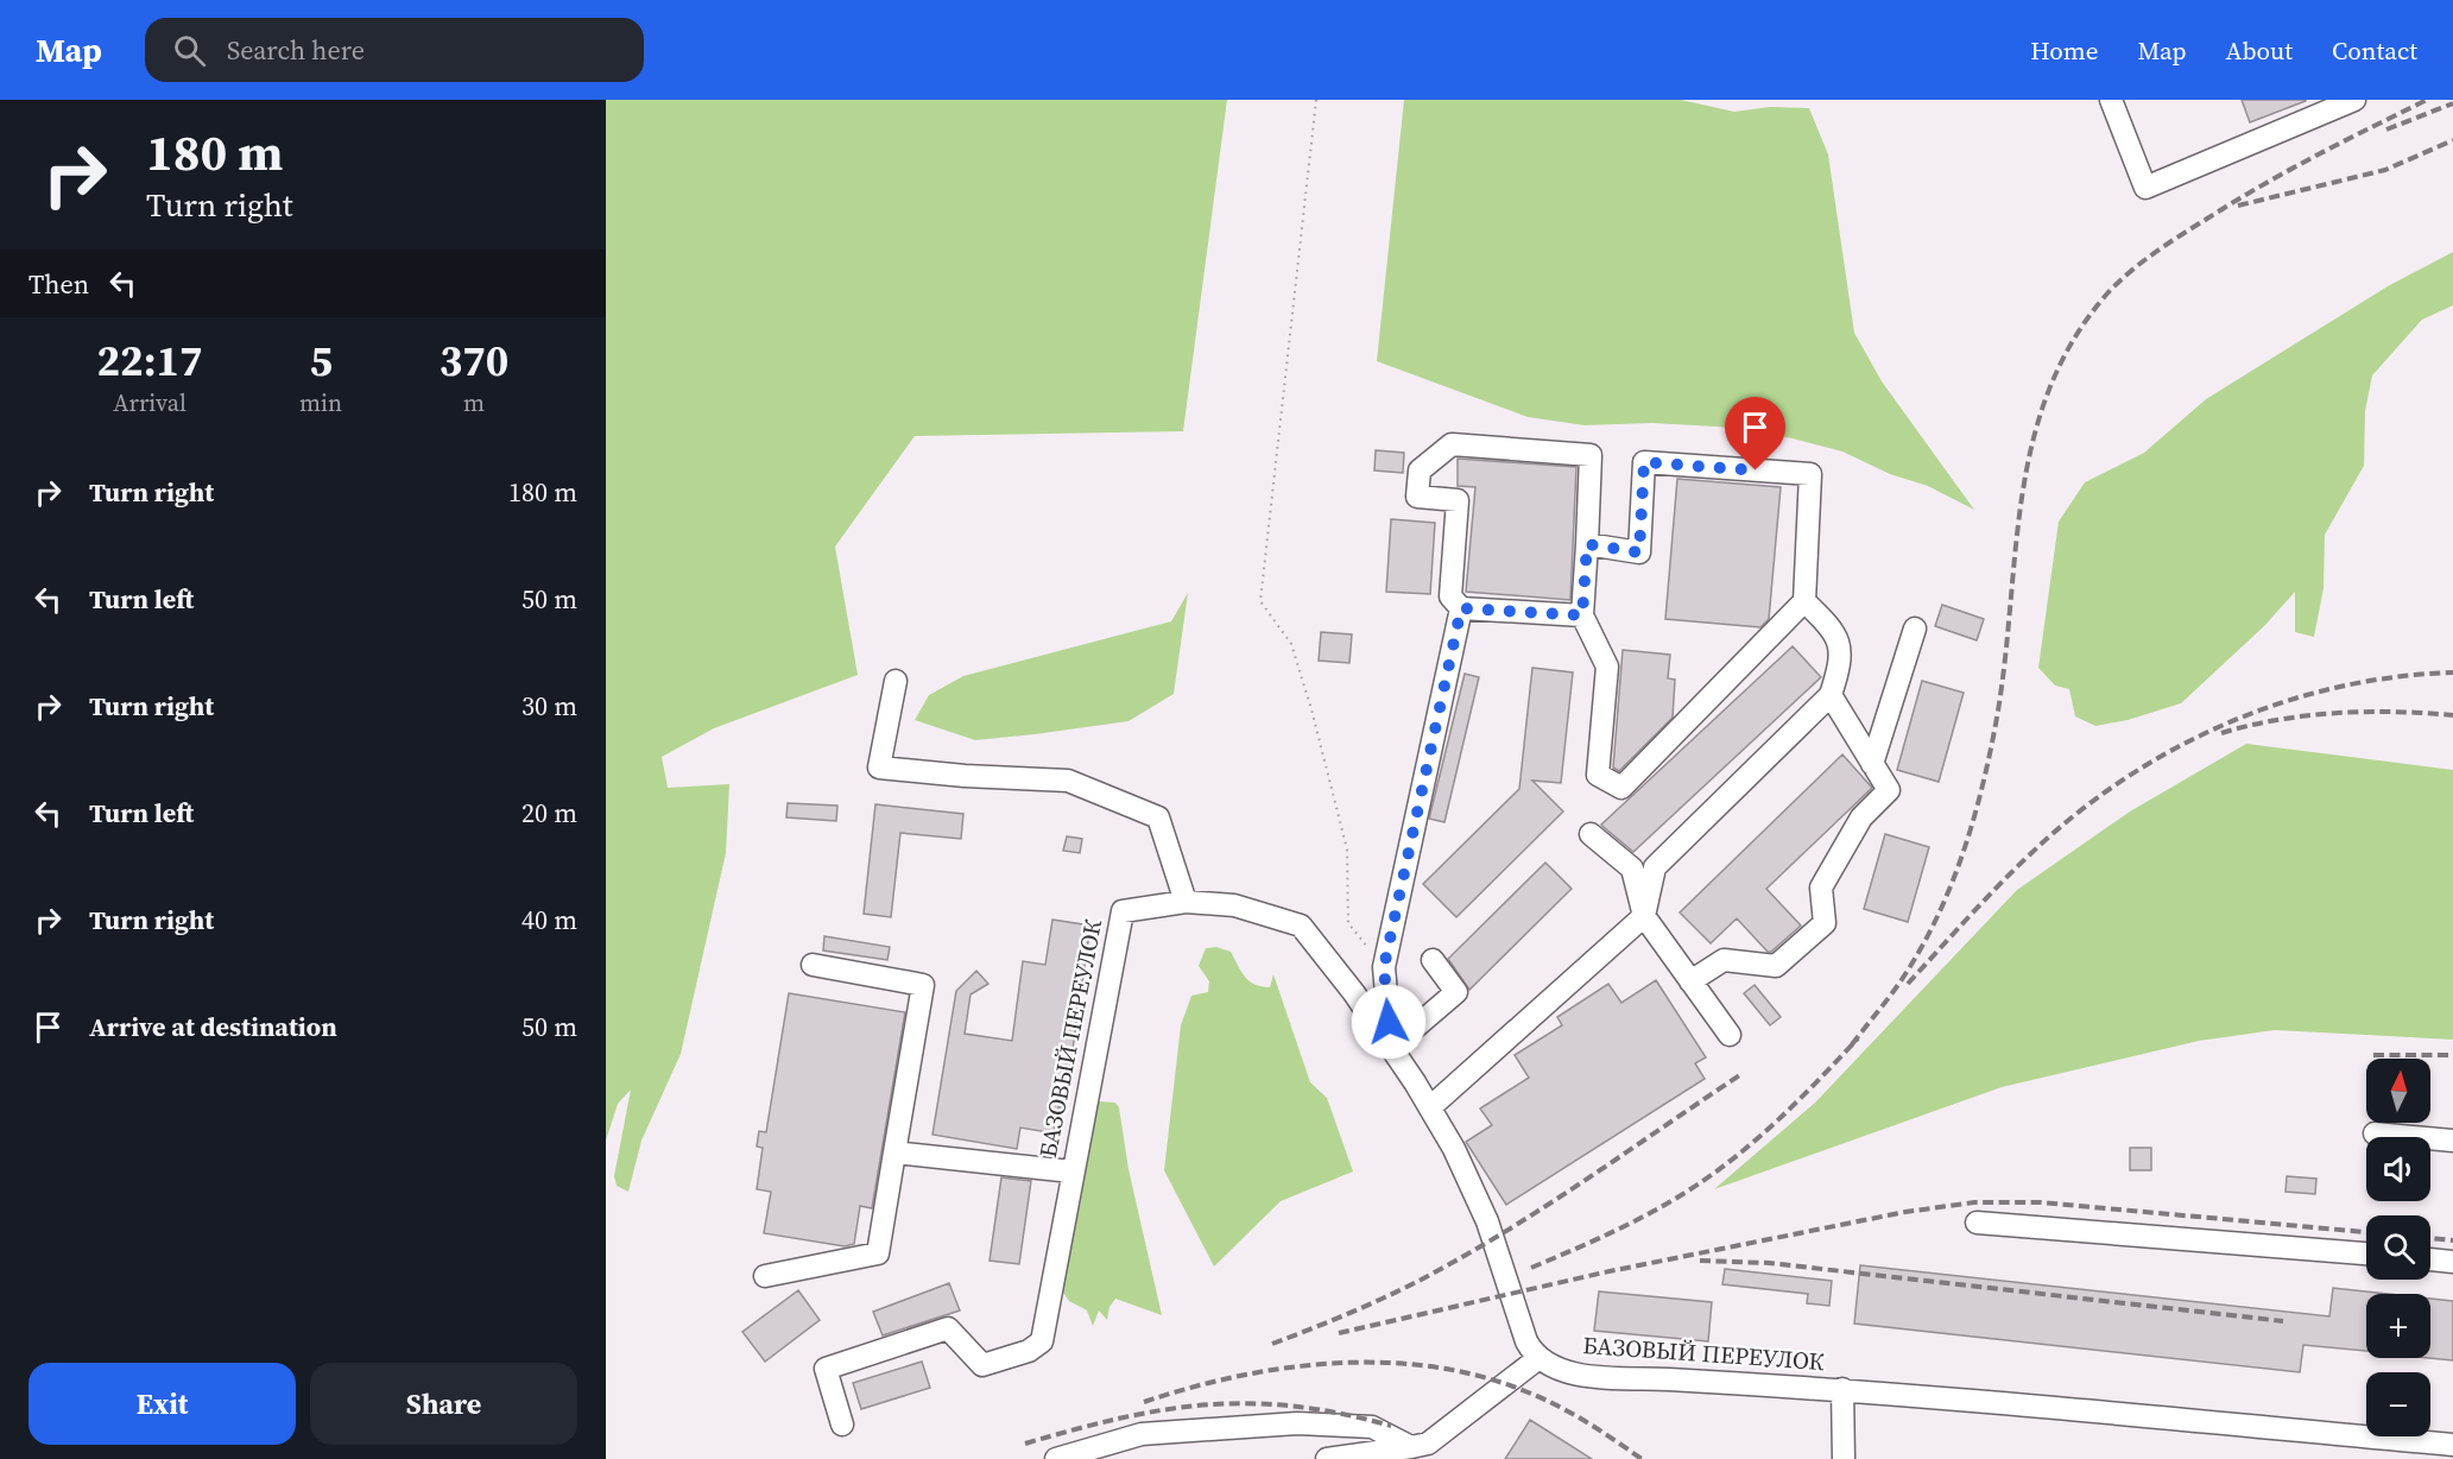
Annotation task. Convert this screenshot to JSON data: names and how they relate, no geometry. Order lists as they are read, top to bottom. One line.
{"streets":{"street":["БАЗОВЫЙ ПЕРЕУЛОК"]},"north":"top","page":{"header":"Map","search":"Search here","nav":["Home","Map","About","Contact"],"turn":["180 m","Turn right"],"then":"Then","eta":["22:17","Arrival","5","min","370","m"],"list":[{"name":"Turn right","value":"180 m"},{"name":"Turn left","value":"50 m"},{"name":"Turn right","value":"30 m"},{"name":"Turn left","value":"20 m"},{"name":"Turn right","value":"40 m"},{"name":"Arrive at destination","value":"50 m"}],"map_buttons":["+","−"],"buttons":["Exit","Share"]}}
